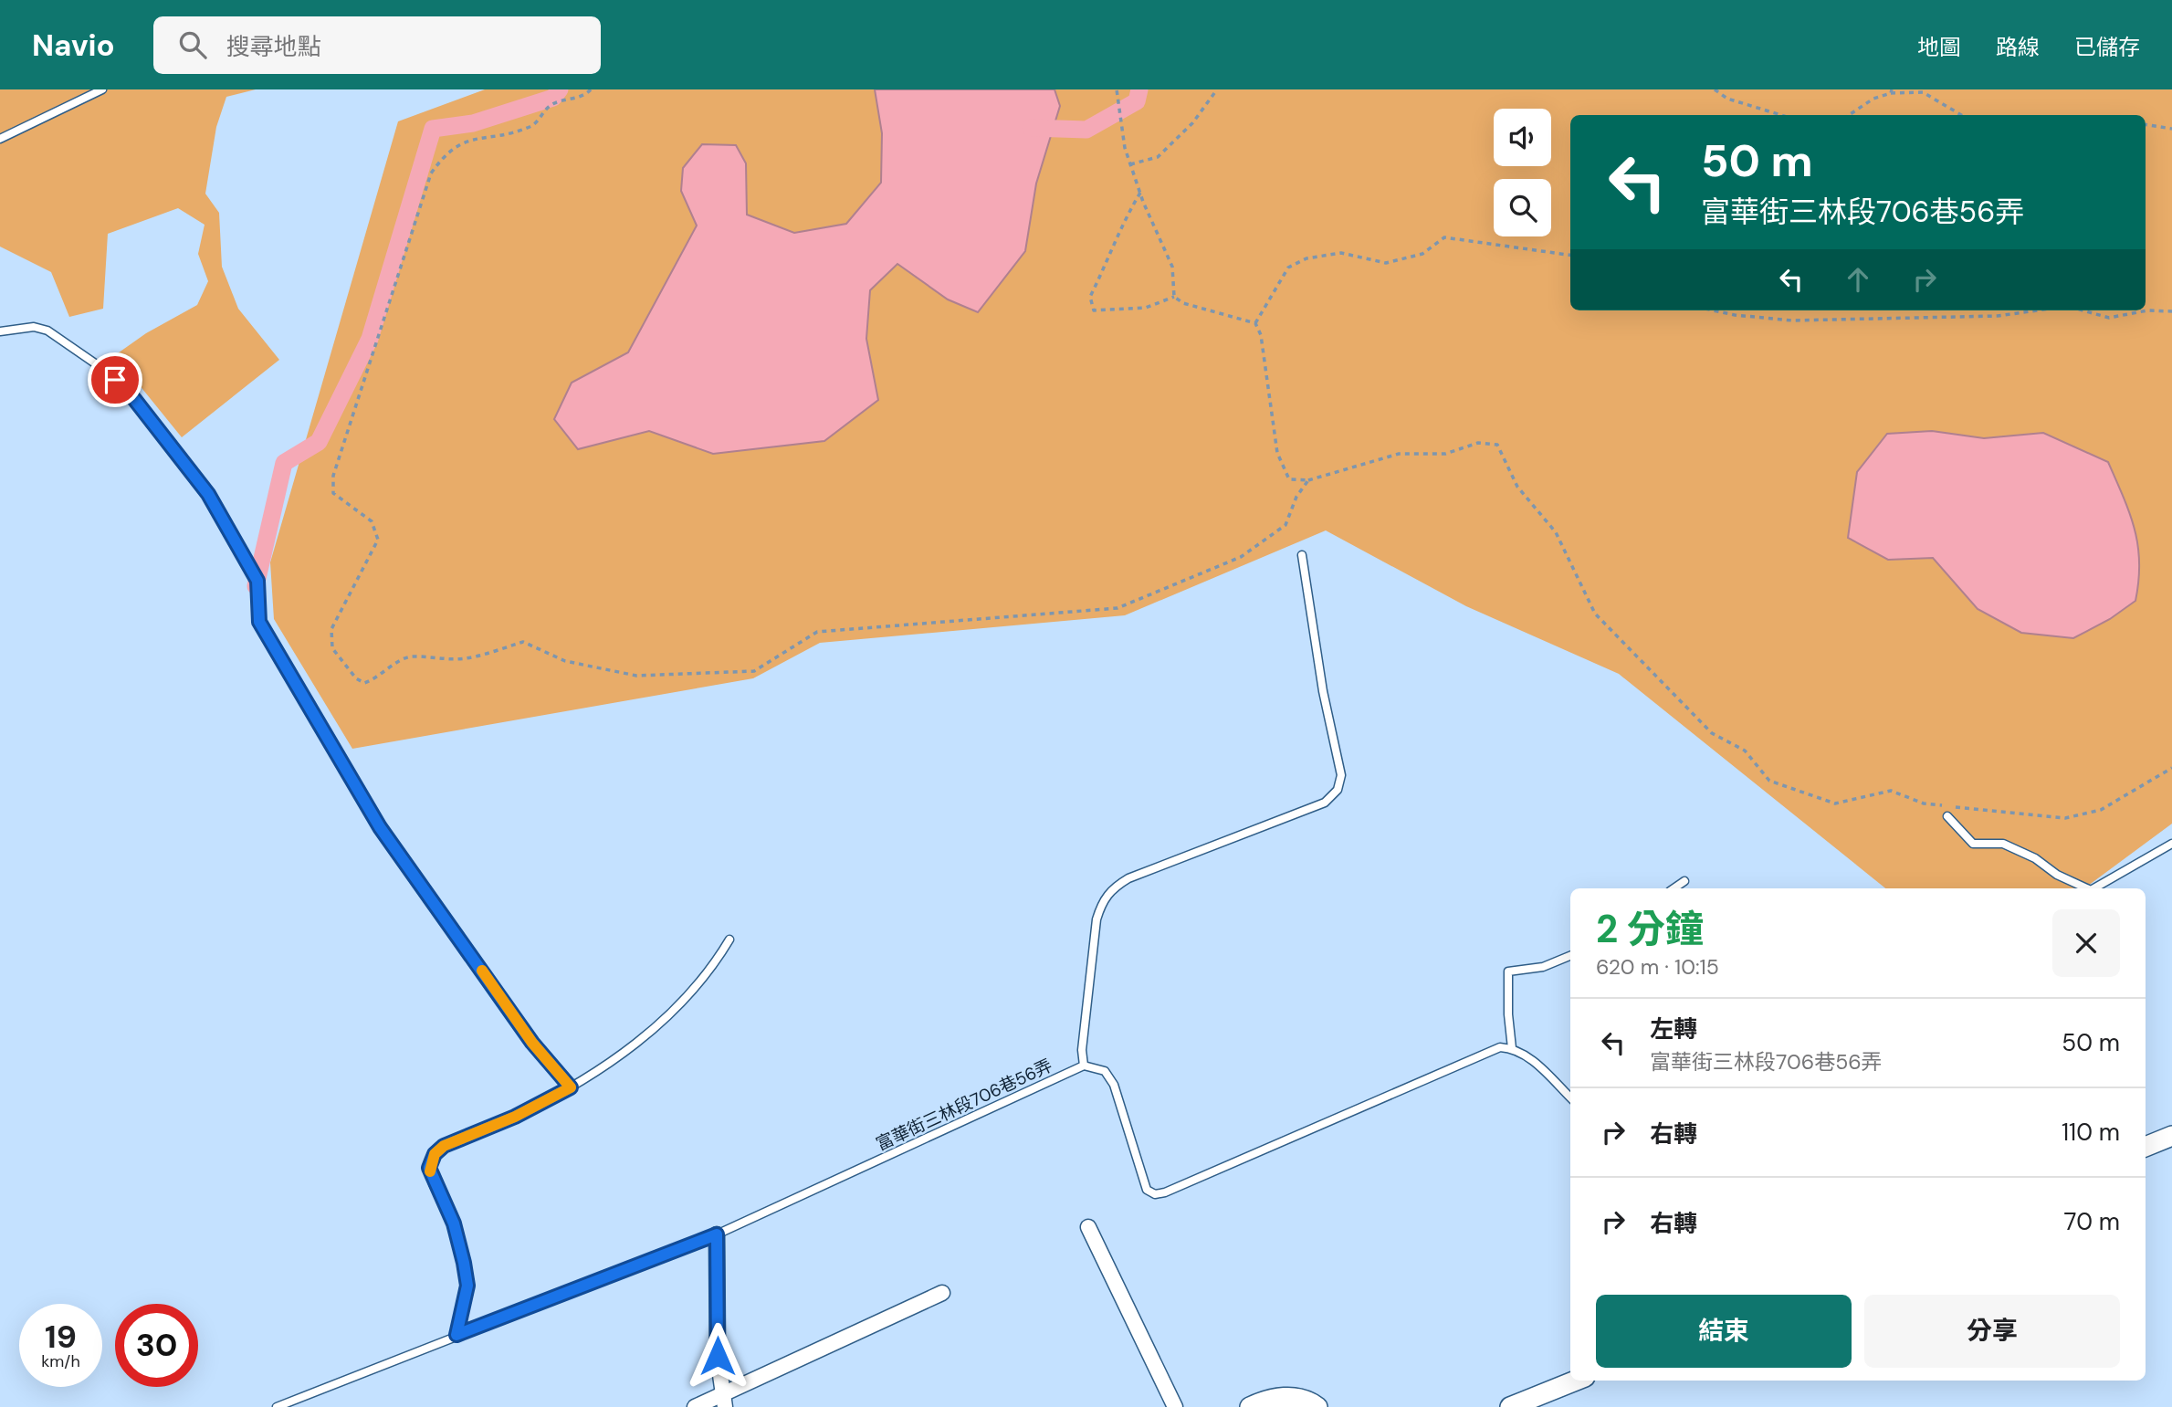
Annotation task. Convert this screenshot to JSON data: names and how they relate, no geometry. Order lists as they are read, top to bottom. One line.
{"streets":{"lane":["富華街三林段706巷56弄"]},"page":{"header":"Navio","search":"搜尋地點","nav":["地圖","路線","已儲存"],"turn":["50 m","富華街三林段706巷56弄"],"heading":["2 分鐘","620 m · 10:15"],"list":[{"name":"左轉","note":"富華街三林段706巷56弄","value":"50 m"},{"name":"右轉","value":"110 m"},{"name":"右轉","value":"70 m"}],"buttons":["結束","分享"],"speed":"19 km/h","limit":"30"}}
